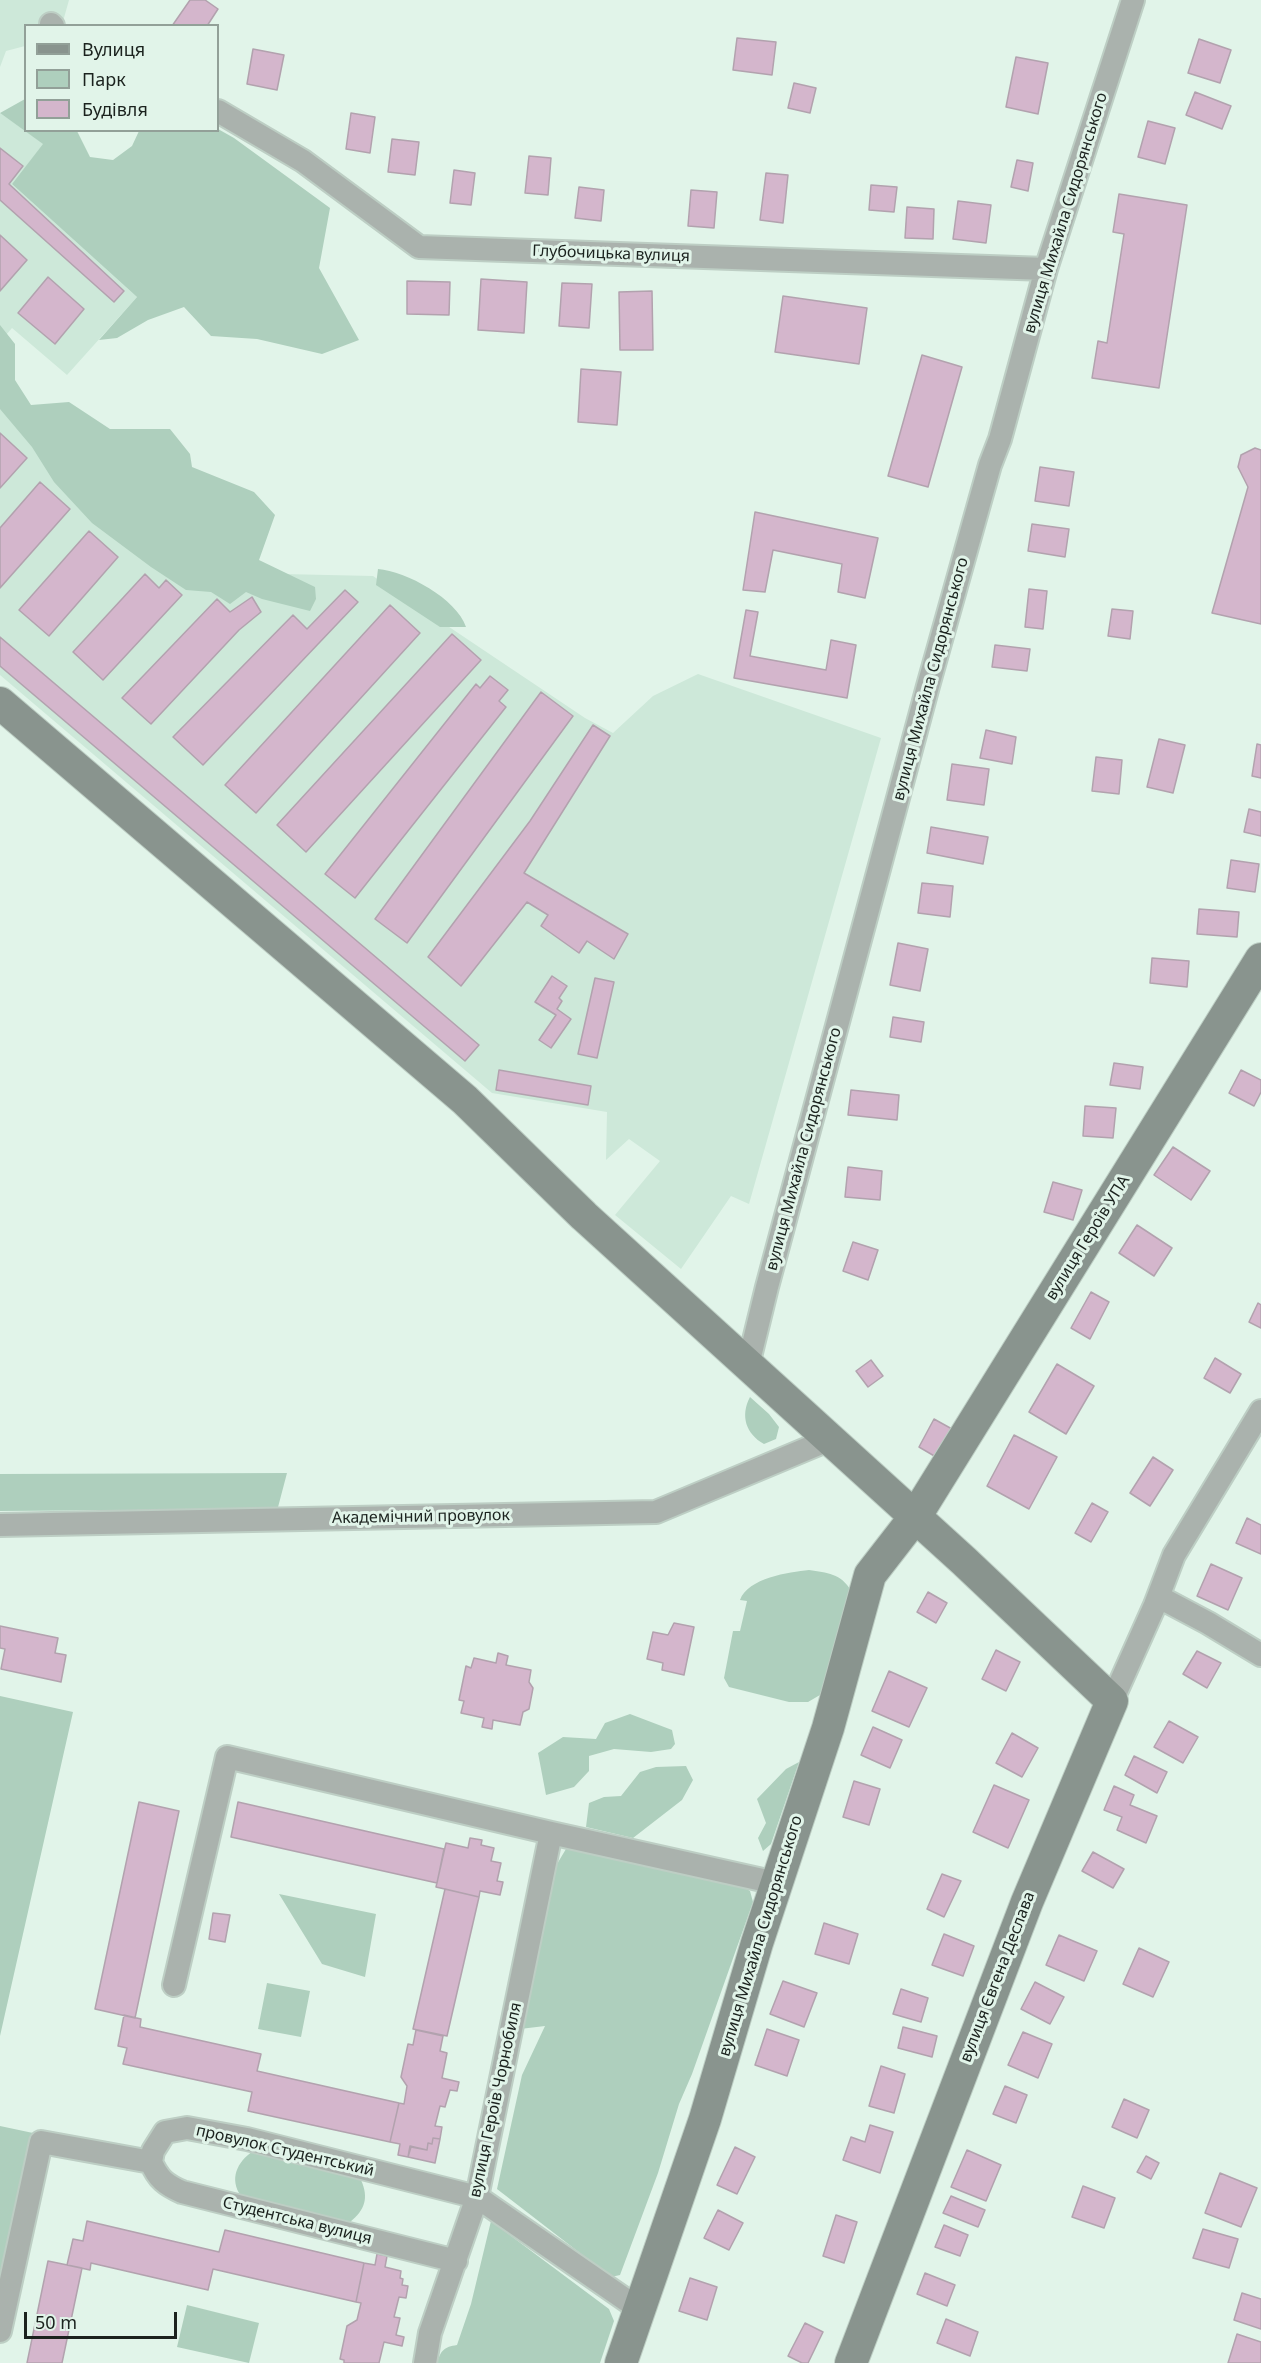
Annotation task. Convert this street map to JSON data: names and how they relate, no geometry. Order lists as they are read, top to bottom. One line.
{"streets":{"street":["вулиця Михайла Сидорянського","Глубочицька вулиця","вулиця Героїв УПА","Академічний провулок","вулиця Євгена Деслава","вулиця Героїв Чорнобиля","провулок Студентський","Студентська вулиця"]},"crossings":[["вулиця Михайла Сидорянського","Глубочицька вулиця"],["вулиця Михайла Сидорянського","вулиця Героїв УПА"],["вулиця Героїв Чорнобиля","провулок Студентський"],["вулиця Героїв Чорнобиля","Студентська вулиця"],["провулок Студентський","Студентська вулиця"]],"legend":["Вулиця","Парк","Будівля"],"scale_bar":"50 m"}
